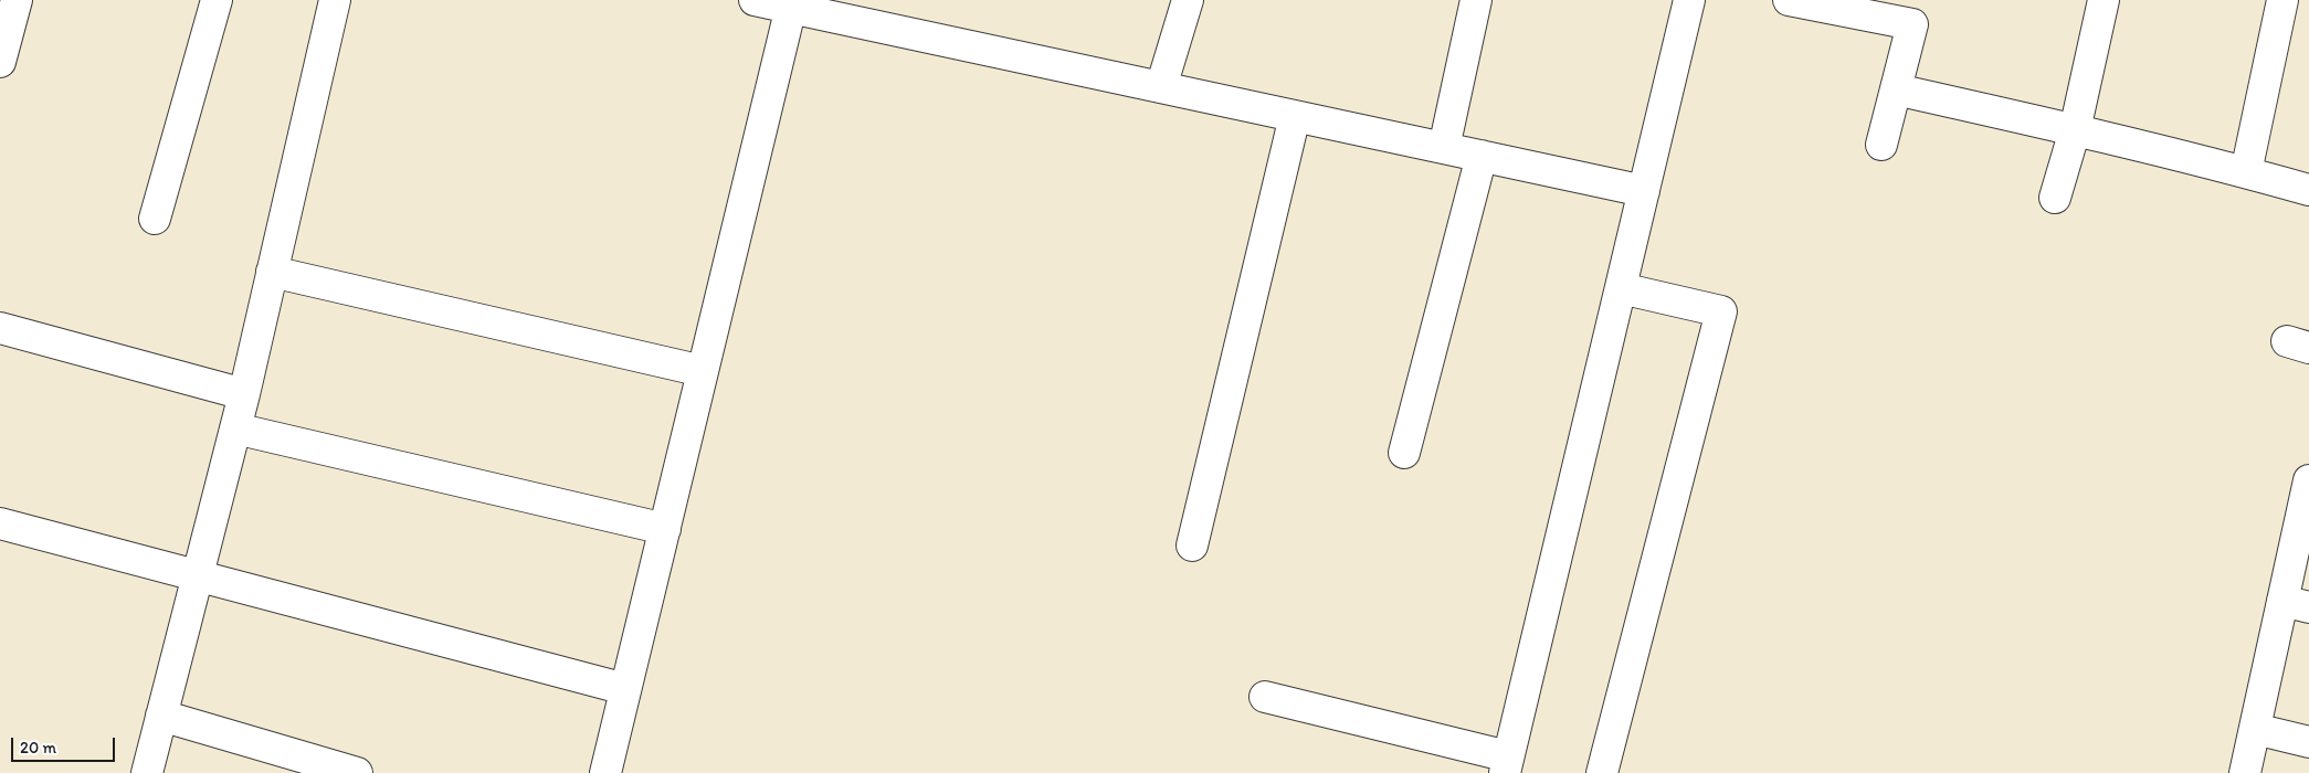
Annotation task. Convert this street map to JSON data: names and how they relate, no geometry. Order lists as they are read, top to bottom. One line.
{"scale_bar":"20 m"}
